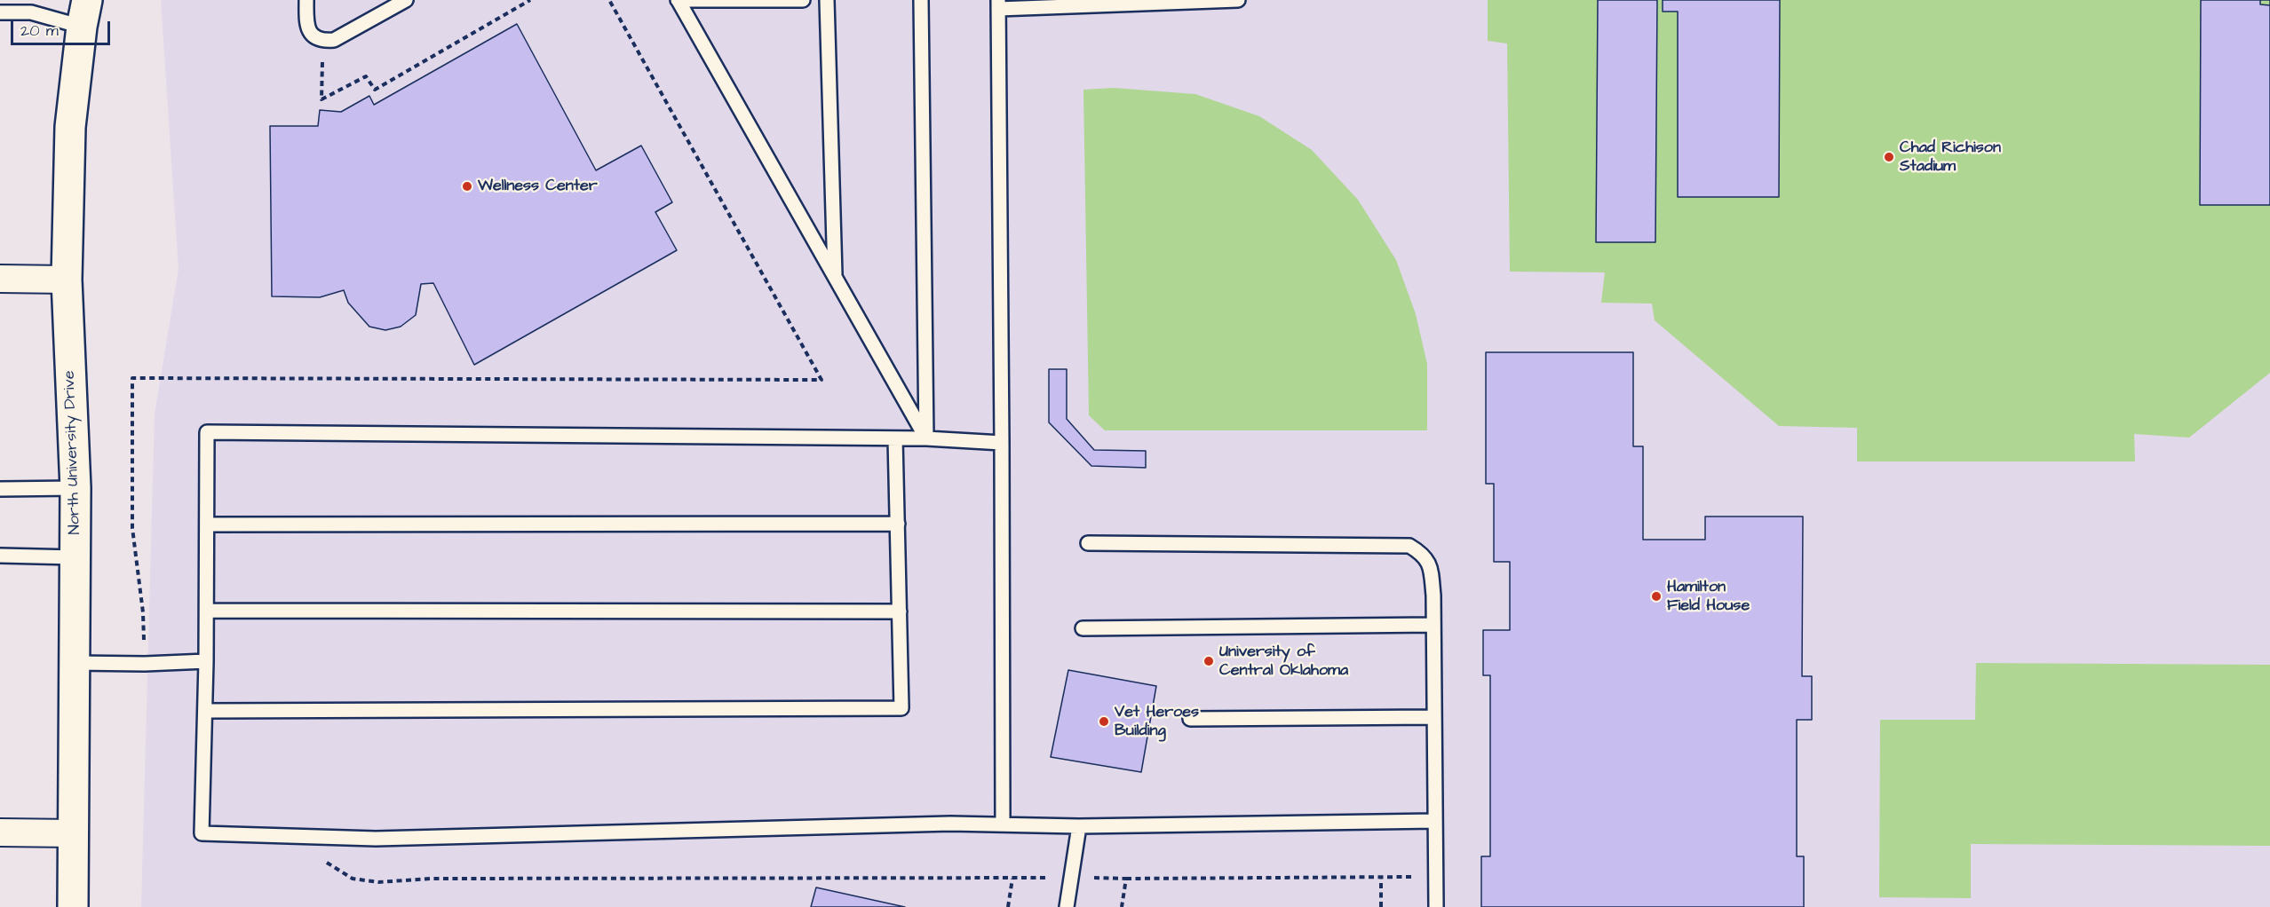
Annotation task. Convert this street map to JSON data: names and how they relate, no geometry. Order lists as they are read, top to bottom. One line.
{"streets":{"street":["North University Drive"]},"places":["Chad Richison Stadium","Wellness Center","Hamilton Field House","University of Central Oklahoma","Vet Heroes Building"],"scale_bar":"20 m"}
